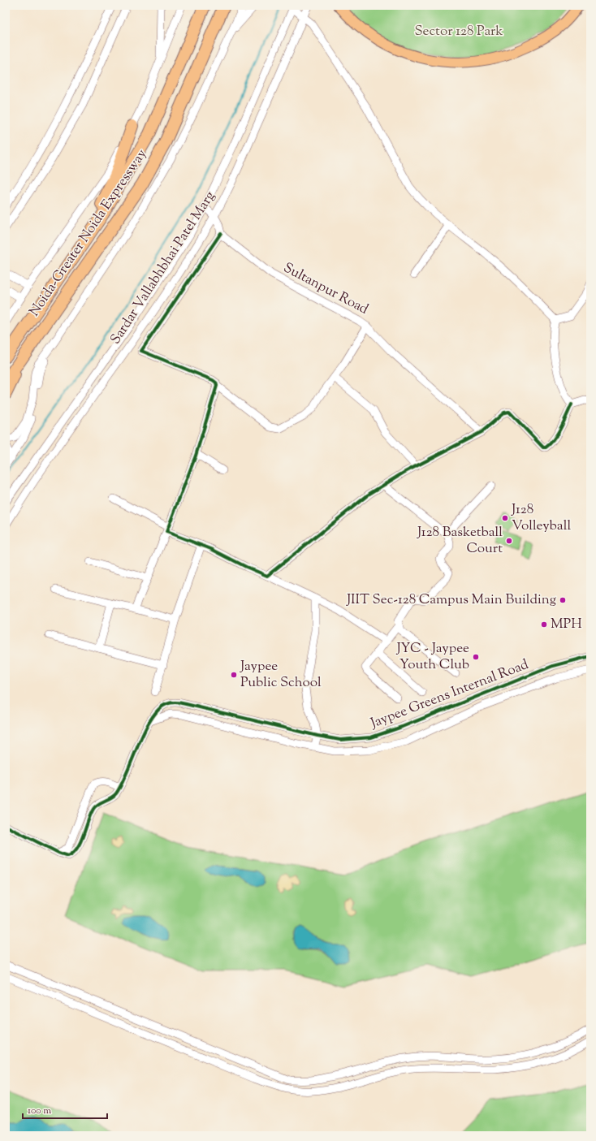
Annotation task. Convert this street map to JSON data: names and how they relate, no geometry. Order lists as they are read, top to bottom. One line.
{"streets":{"highway":["Noida-Greater Noida Expressway"],"street":["Sardar Vallabhbhai Patel Marg","Sultanpur Road","Jaypee Greens Internal Road"]},"crossings":[["Sardar Vallabhbhai Patel Marg","Sultanpur Road"]],"parks":["Sector 128 Park"],"places":["J128 Volleyball","J128 Basketball Court","JIIT Sec-128 Campus Main Building","MPH","JYC - Jaypee Youth Club","Jaypee Public School"],"scale_bar":"100 m"}
